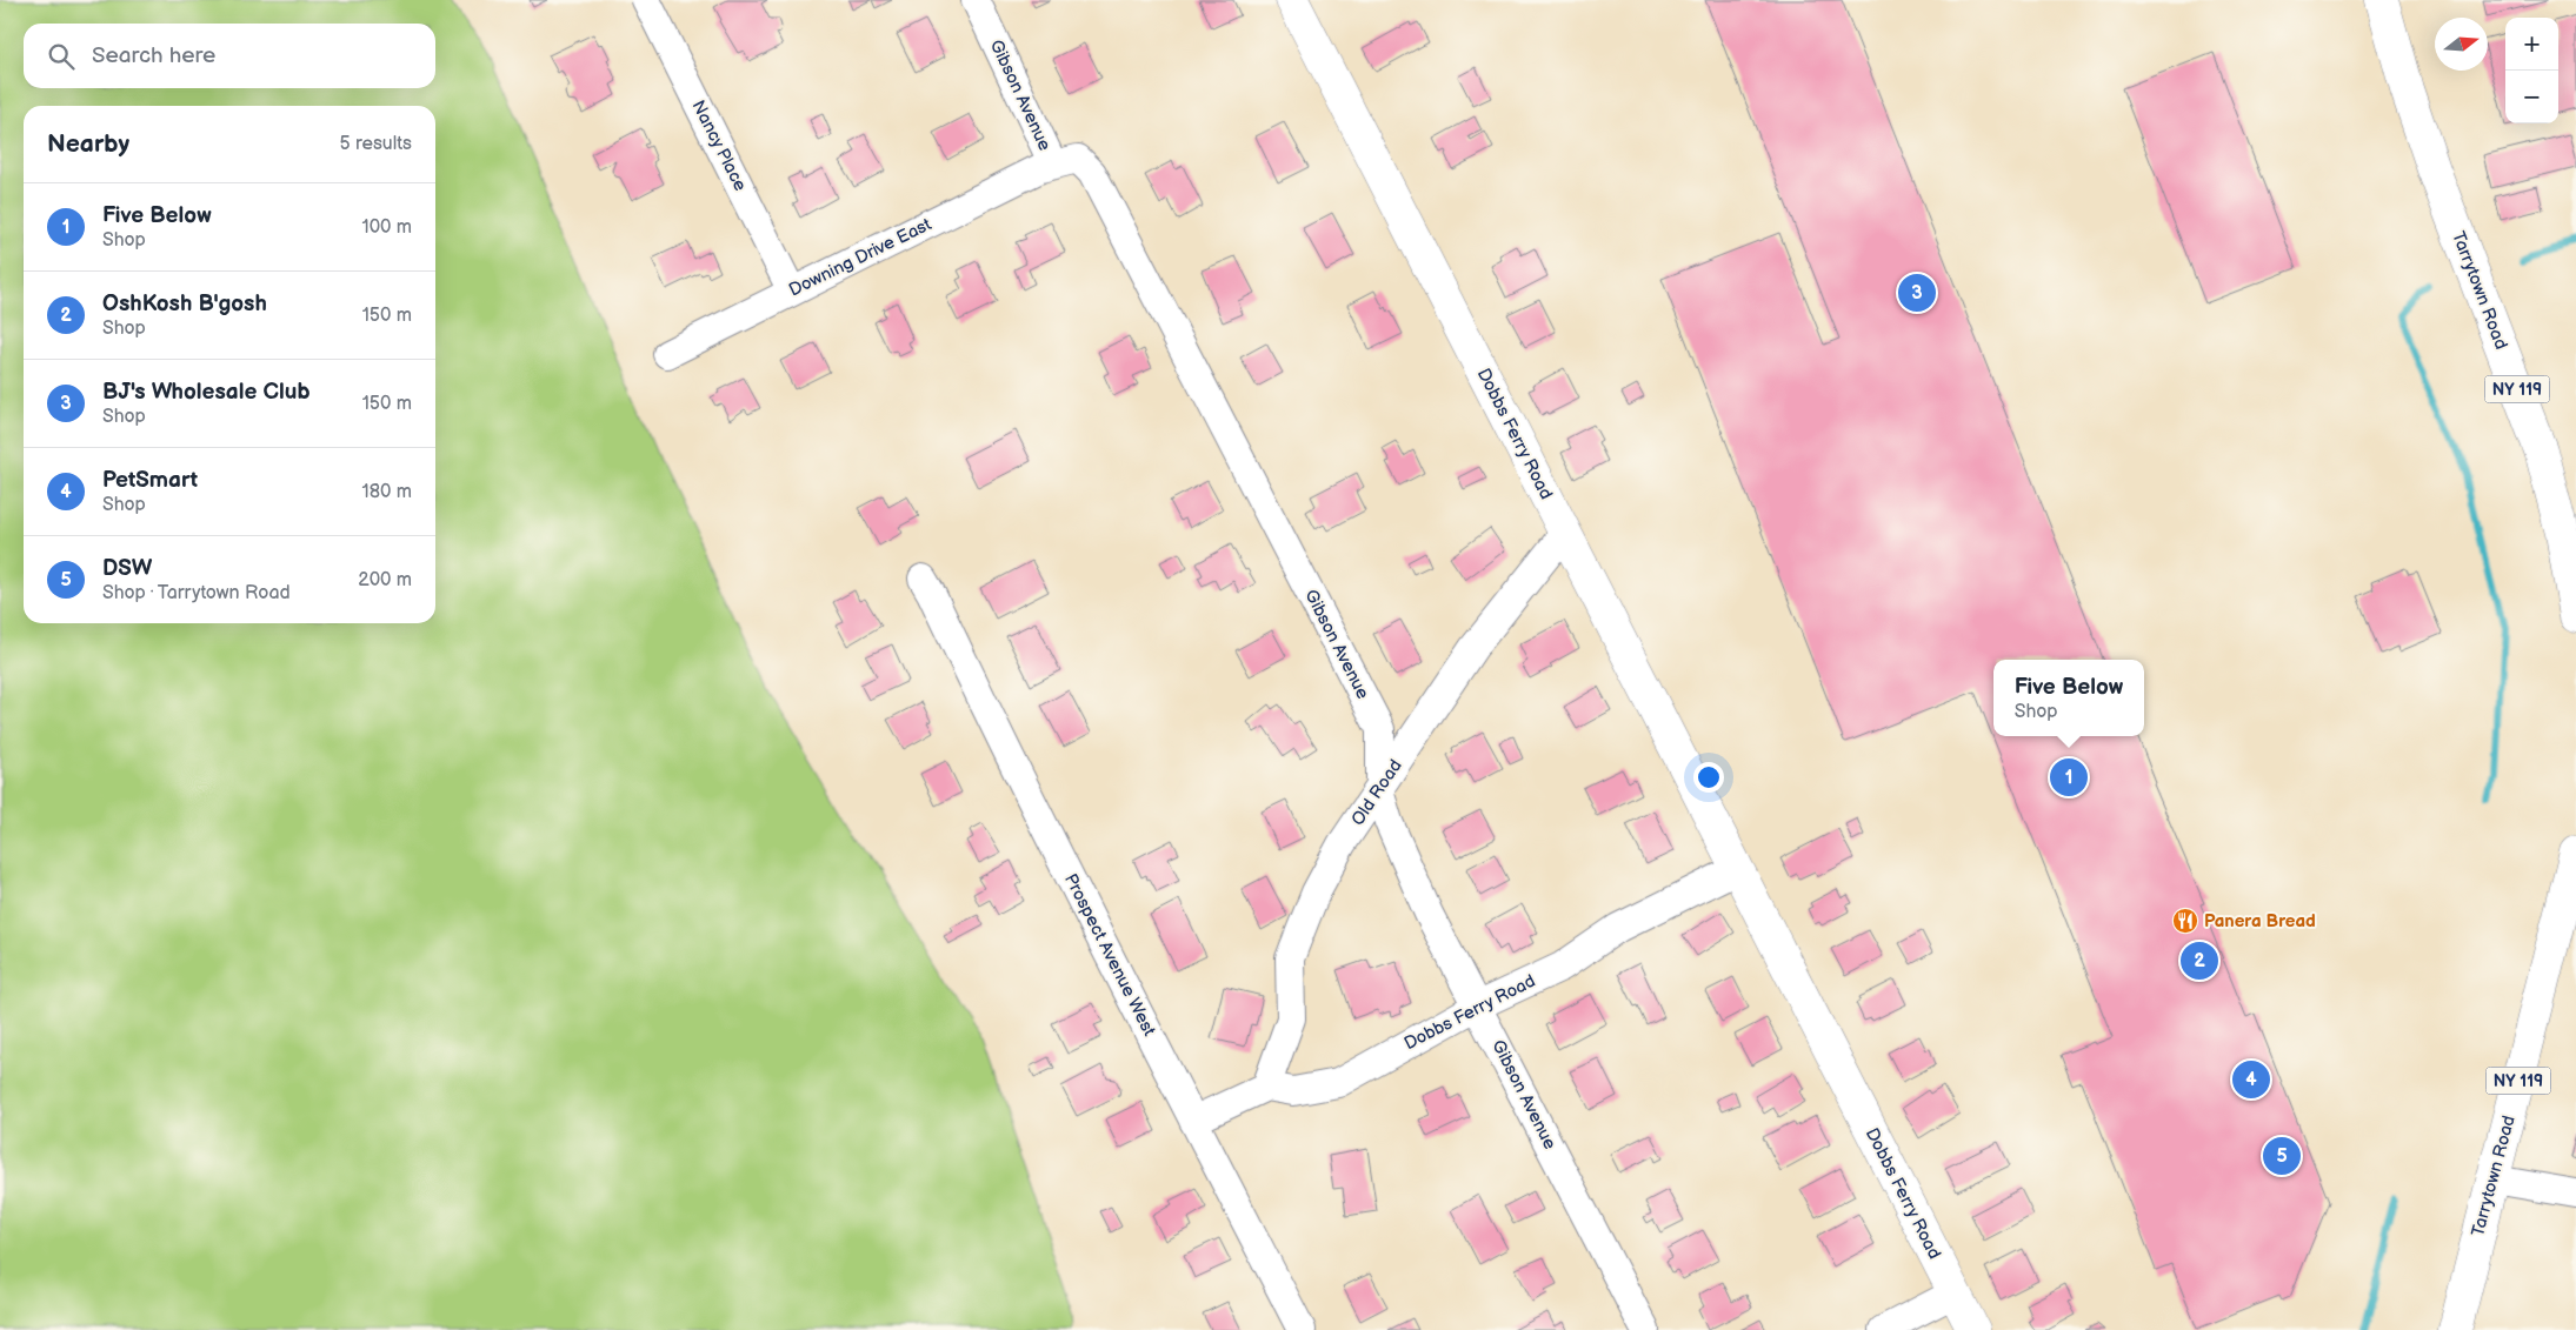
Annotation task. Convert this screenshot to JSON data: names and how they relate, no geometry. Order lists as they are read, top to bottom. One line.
{"streets":{"main road":["Tarrytown Road","NY 119","Dobbs Ferry Road"],"street":["Gibson Avenue","Nancy Place","Downing Drive East","Old Road","Prospect Avenue West"]},"crossings":[["Gibson Avenue","Downing Drive East"],["Gibson Avenue","Dobbs Ferry Road"],["Gibson Avenue","Old Road"],["Nancy Place","Downing Drive East"],["Dobbs Ferry Road","Old Road"]],"places":{"restaurant":["Panera Bread"]},"north":"right","page":{"map_buttons":["+","−"],"search":"Search here","heading":["Nearby","5 results"],"list":[{"mark":"1","name":"Five Below","note":"Shop","value":"100 m"},{"mark":"2","name":"OshKosh B'gosh","note":"Shop","value":"150 m"},{"mark":"3","name":"BJ's Wholesale Club","note":"Shop","value":"150 m"},{"mark":"4","name":"PetSmart","note":"Shop","value":"180 m"},{"mark":"5","name":"DSW","note":"Shop · Tarrytown Road","value":"200 m"}],"pins":["3","1","2","4","5"],"popup":["Five Below","Shop"]}}
